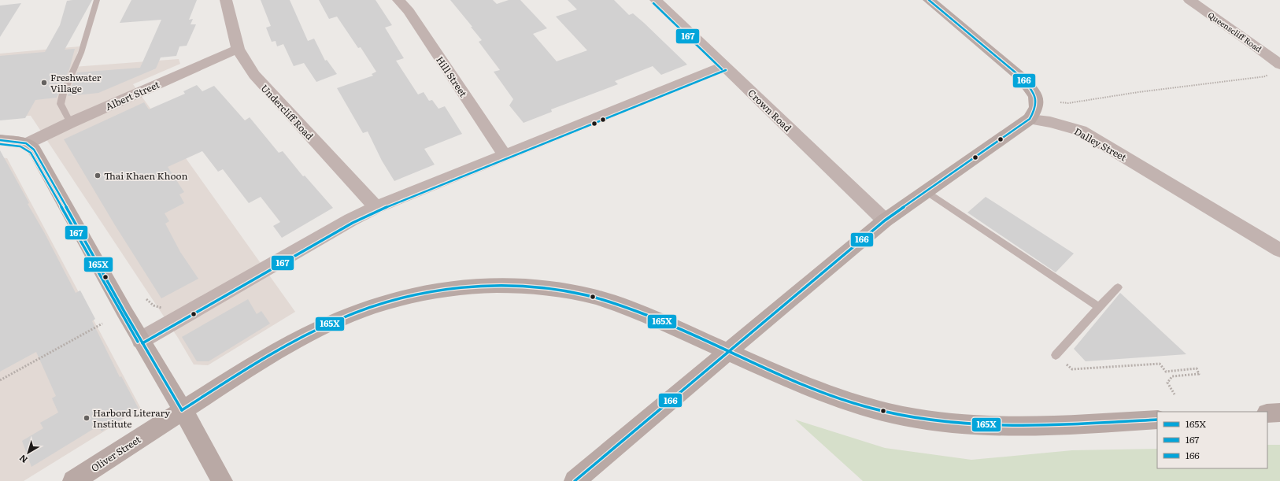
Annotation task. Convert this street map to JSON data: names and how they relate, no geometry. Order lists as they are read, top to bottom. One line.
{"streets":{"main road":["Oliver Street"],"street":["Queenscliff Road","Hill Street","Albert Street","Crown Road","Undercliff Road","Dalley Street"]},"crossings":[["Albert Street","Undercliff Road"]],"places":["Freshwater Village","Thai Khaen Khoon","Harbord Literary Institute"],"lines":["transit line 166","transit line 167","transit line 165X"],"legend":["165X","167","166"],"north":"bottom left"}
